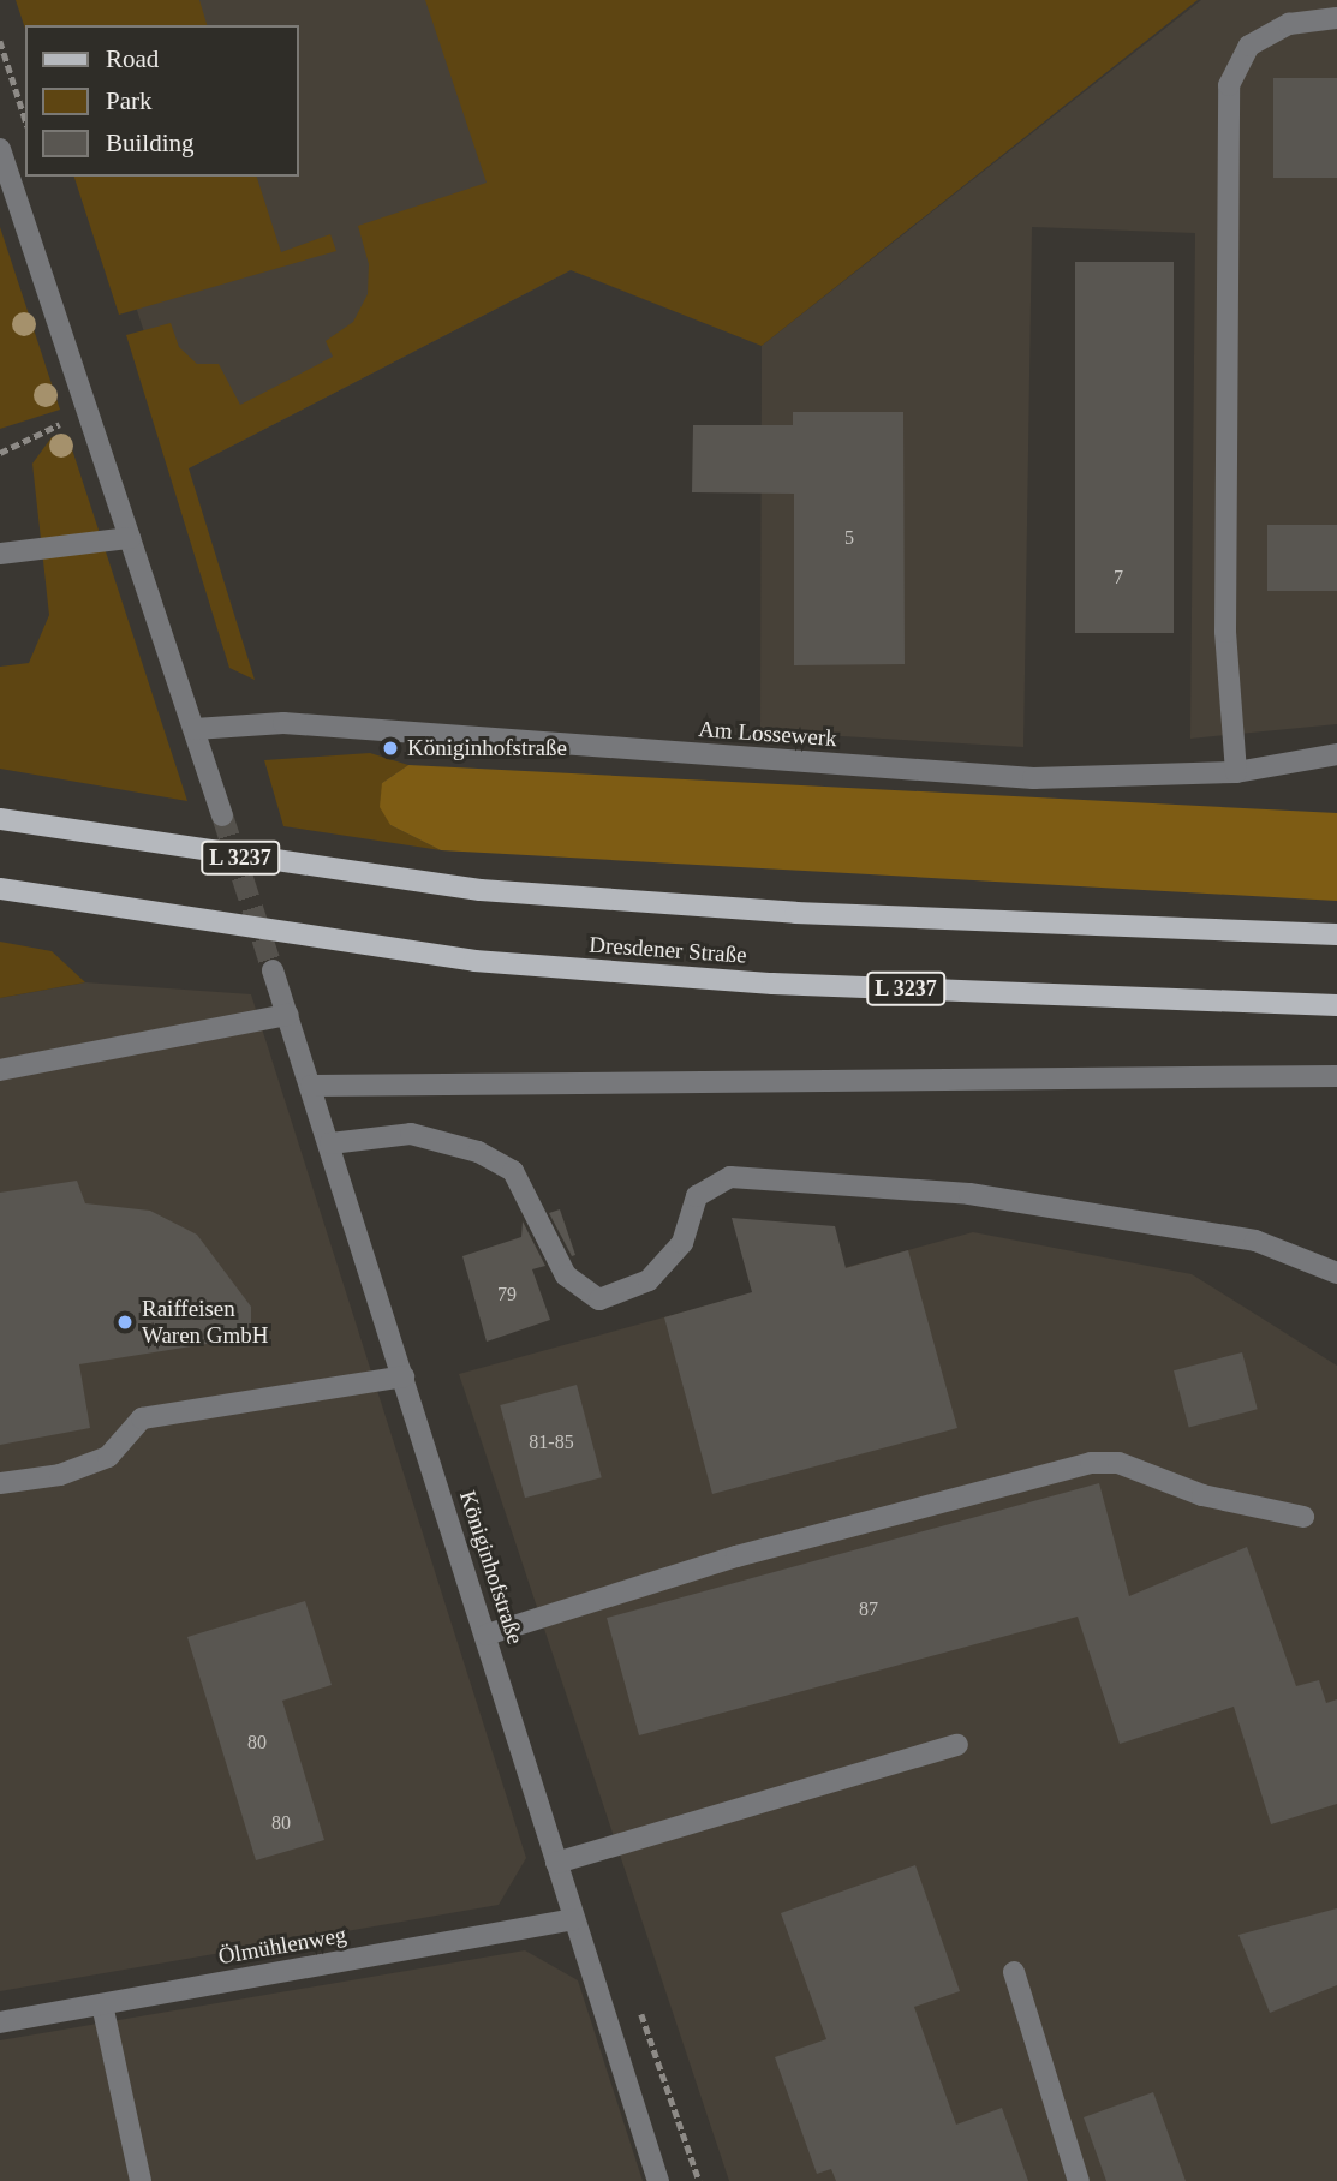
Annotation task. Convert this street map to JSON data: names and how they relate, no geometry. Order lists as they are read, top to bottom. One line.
{"streets":{"main road":["L 3237","Dresdener Straße"],"street":["Am Lossewerk","Königinhofstraße","Ölmühlenweg"]},"crossings":[["Königinhofstraße","Ölmühlenweg"]],"places":["Königinhofstraße","Raiffeisen Waren GmbH"],"house_numbers":["5","7","79","81-85","87","80","80"],"legend":["Road","Park","Building"]}
